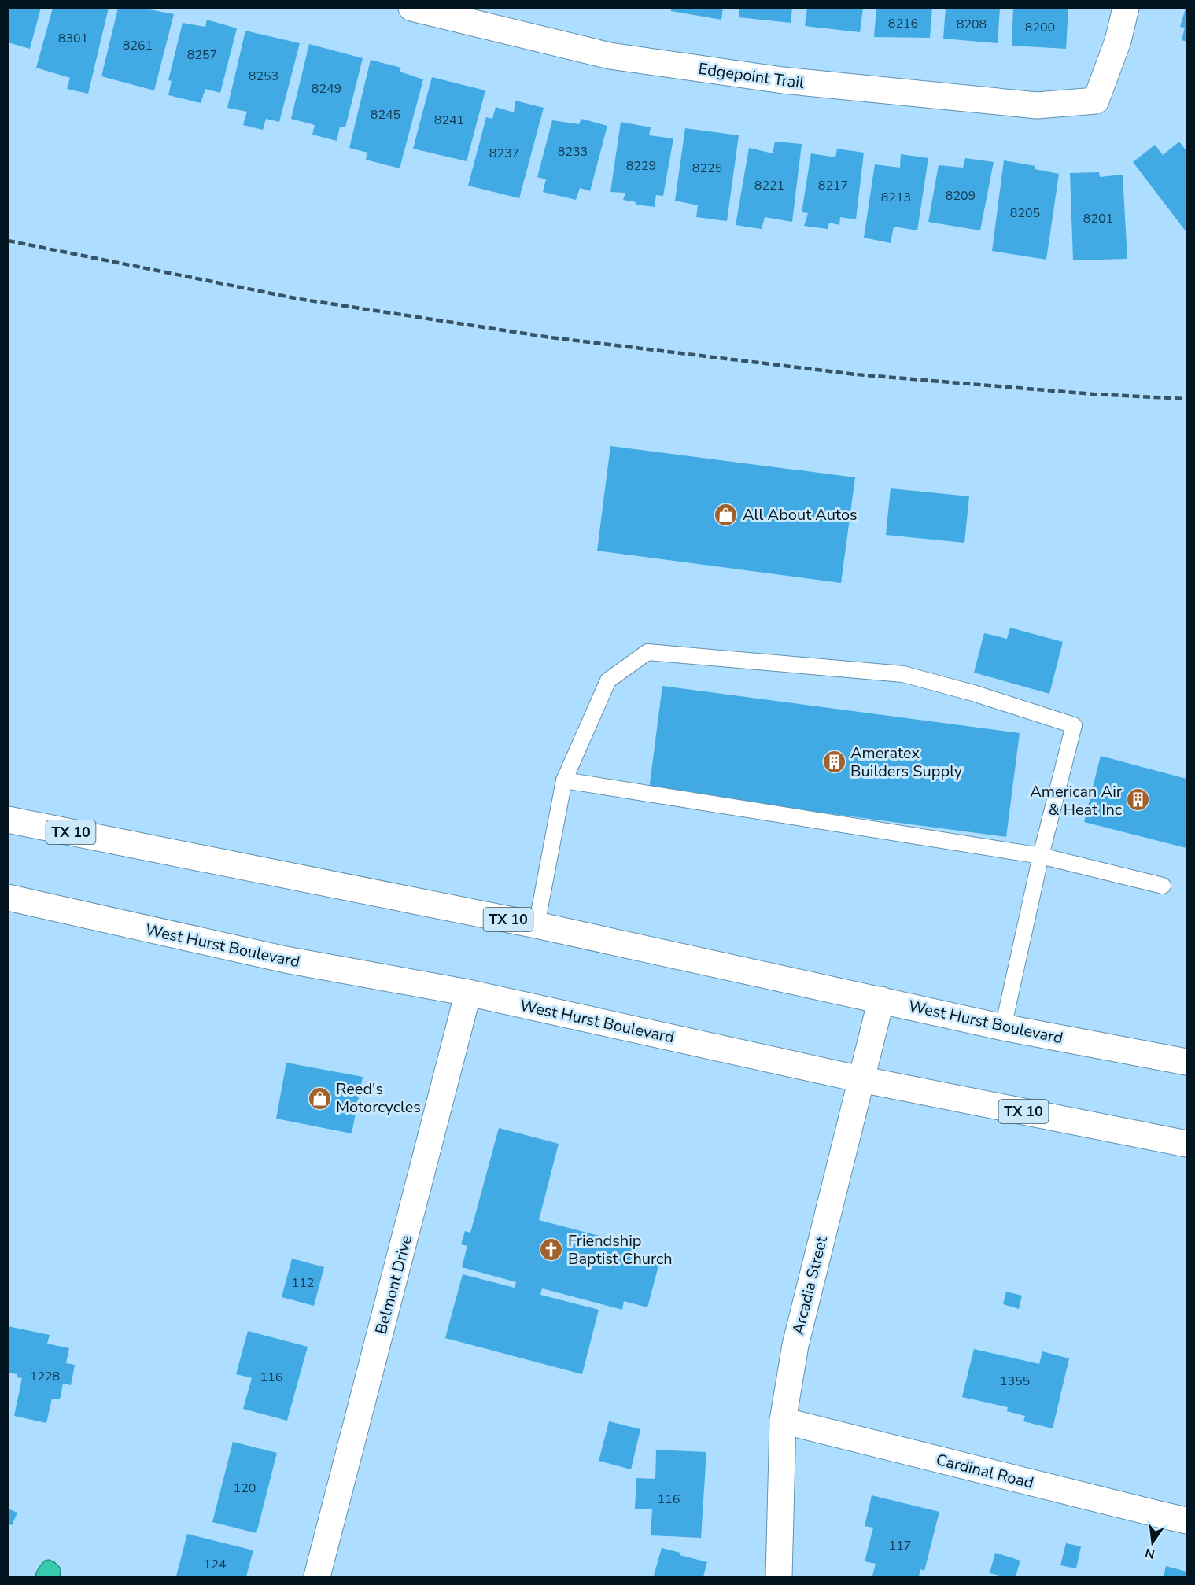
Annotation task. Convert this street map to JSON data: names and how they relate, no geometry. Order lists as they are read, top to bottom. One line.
{"streets":{"main road":["Edgepoint Trail","TX 10","West Hurst Boulevard","Belmont Drive","Arcadia Street","Cardinal Road"]},"crossings":[["West Hurst Boulevard","Belmont Drive"],["West Hurst Boulevard","Arcadia Street"],["Arcadia Street","Cardinal Road"]],"places":{"shop":["All About Autos","Reed's Motorcycles"],"building":["Ameratex Builders Supply","American Air & Heat Inc"],"church":["Friendship Baptist Church"]},"house_numbers":["8216","8208","8200","8301","8261","8257","8253","8249","8245","8241","8233","8237","8229","8225","8221","8217","8209","8213","8205","8201","112","1228","116","1355","120","116","117","124"],"north":"bottom"}
